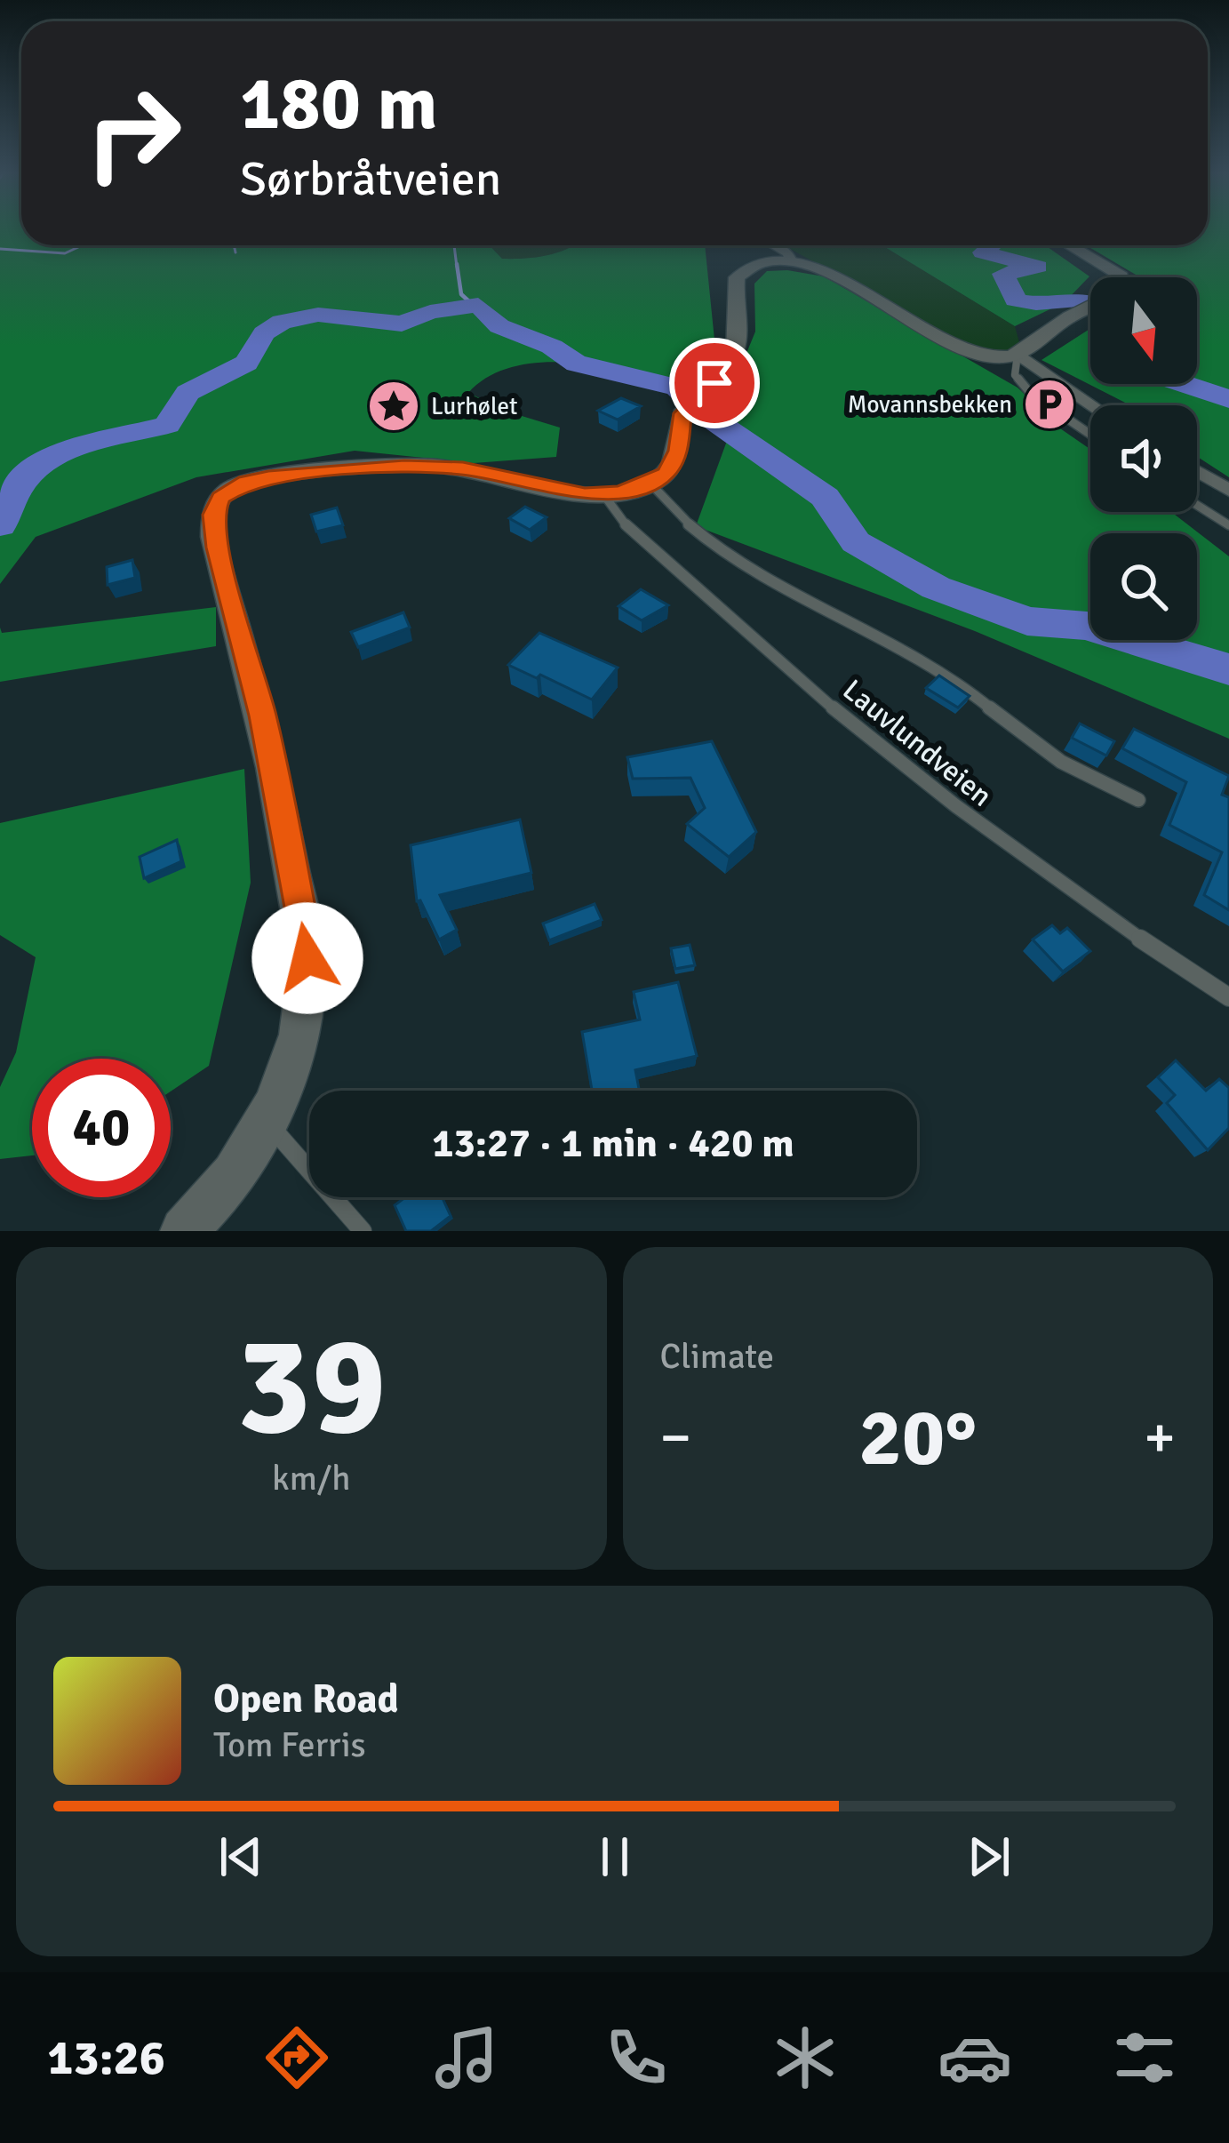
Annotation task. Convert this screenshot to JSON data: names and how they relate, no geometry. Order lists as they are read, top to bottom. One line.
{"streets":{"lane":["Lauvlundveien"]},"places":{"parking":["Movannsbekken"],"place":["Lurhølet"]},"north":"bottom","page":{"turn":["180 m","Sørbråtveien"],"limit":"40","trip":"13:27 · 1 min · 420 m","tile":[["39","km/h"],"Climate"],"heat":["−","20°","+"],"song":["Open Road","Tom Ferris"],"tabs":"13:26"}}
